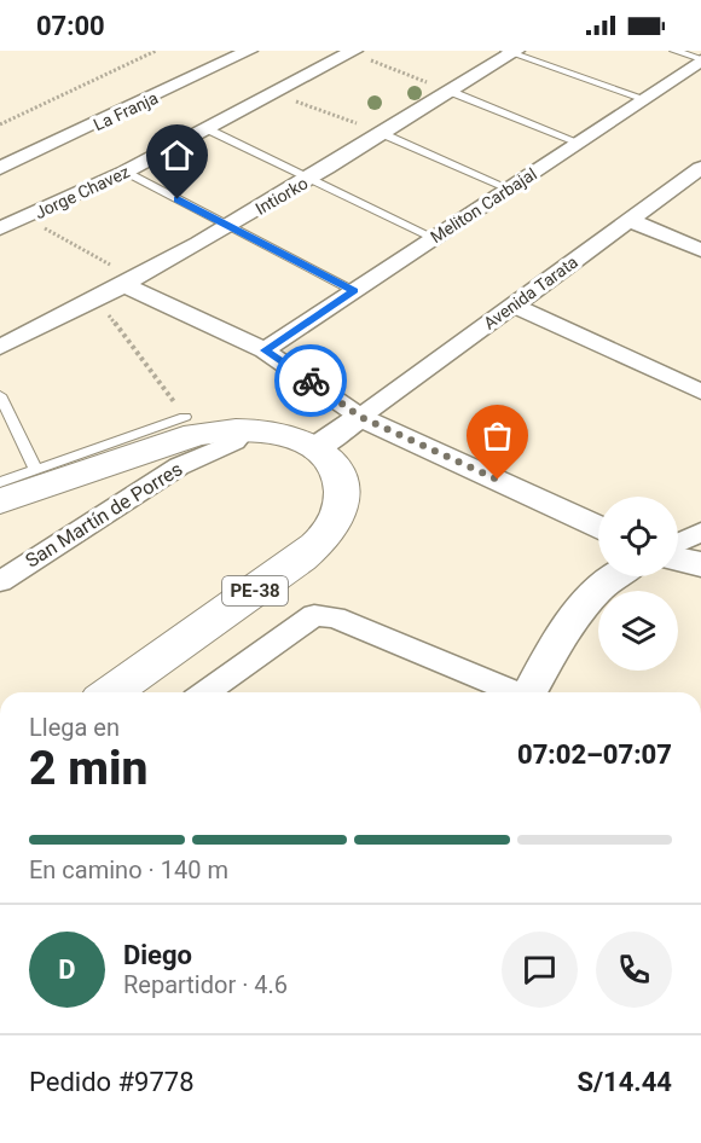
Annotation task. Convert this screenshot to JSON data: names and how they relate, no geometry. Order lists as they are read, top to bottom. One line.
{"streets":{"highway":["PE-38"],"street":["La Franja","Jorge Chavez","Intiorko","Meliton Carbajal","Avenida Tarata","San Martín de Porres"]},"page":{"status":"07:00","heading":["2 min","Llega en","07:02–07:07"],"panel":["Diego","Repartidor · 4.6","Pedido #9778","S/14.44"],"bar":"En camino · 140 m","round":"D"}}
